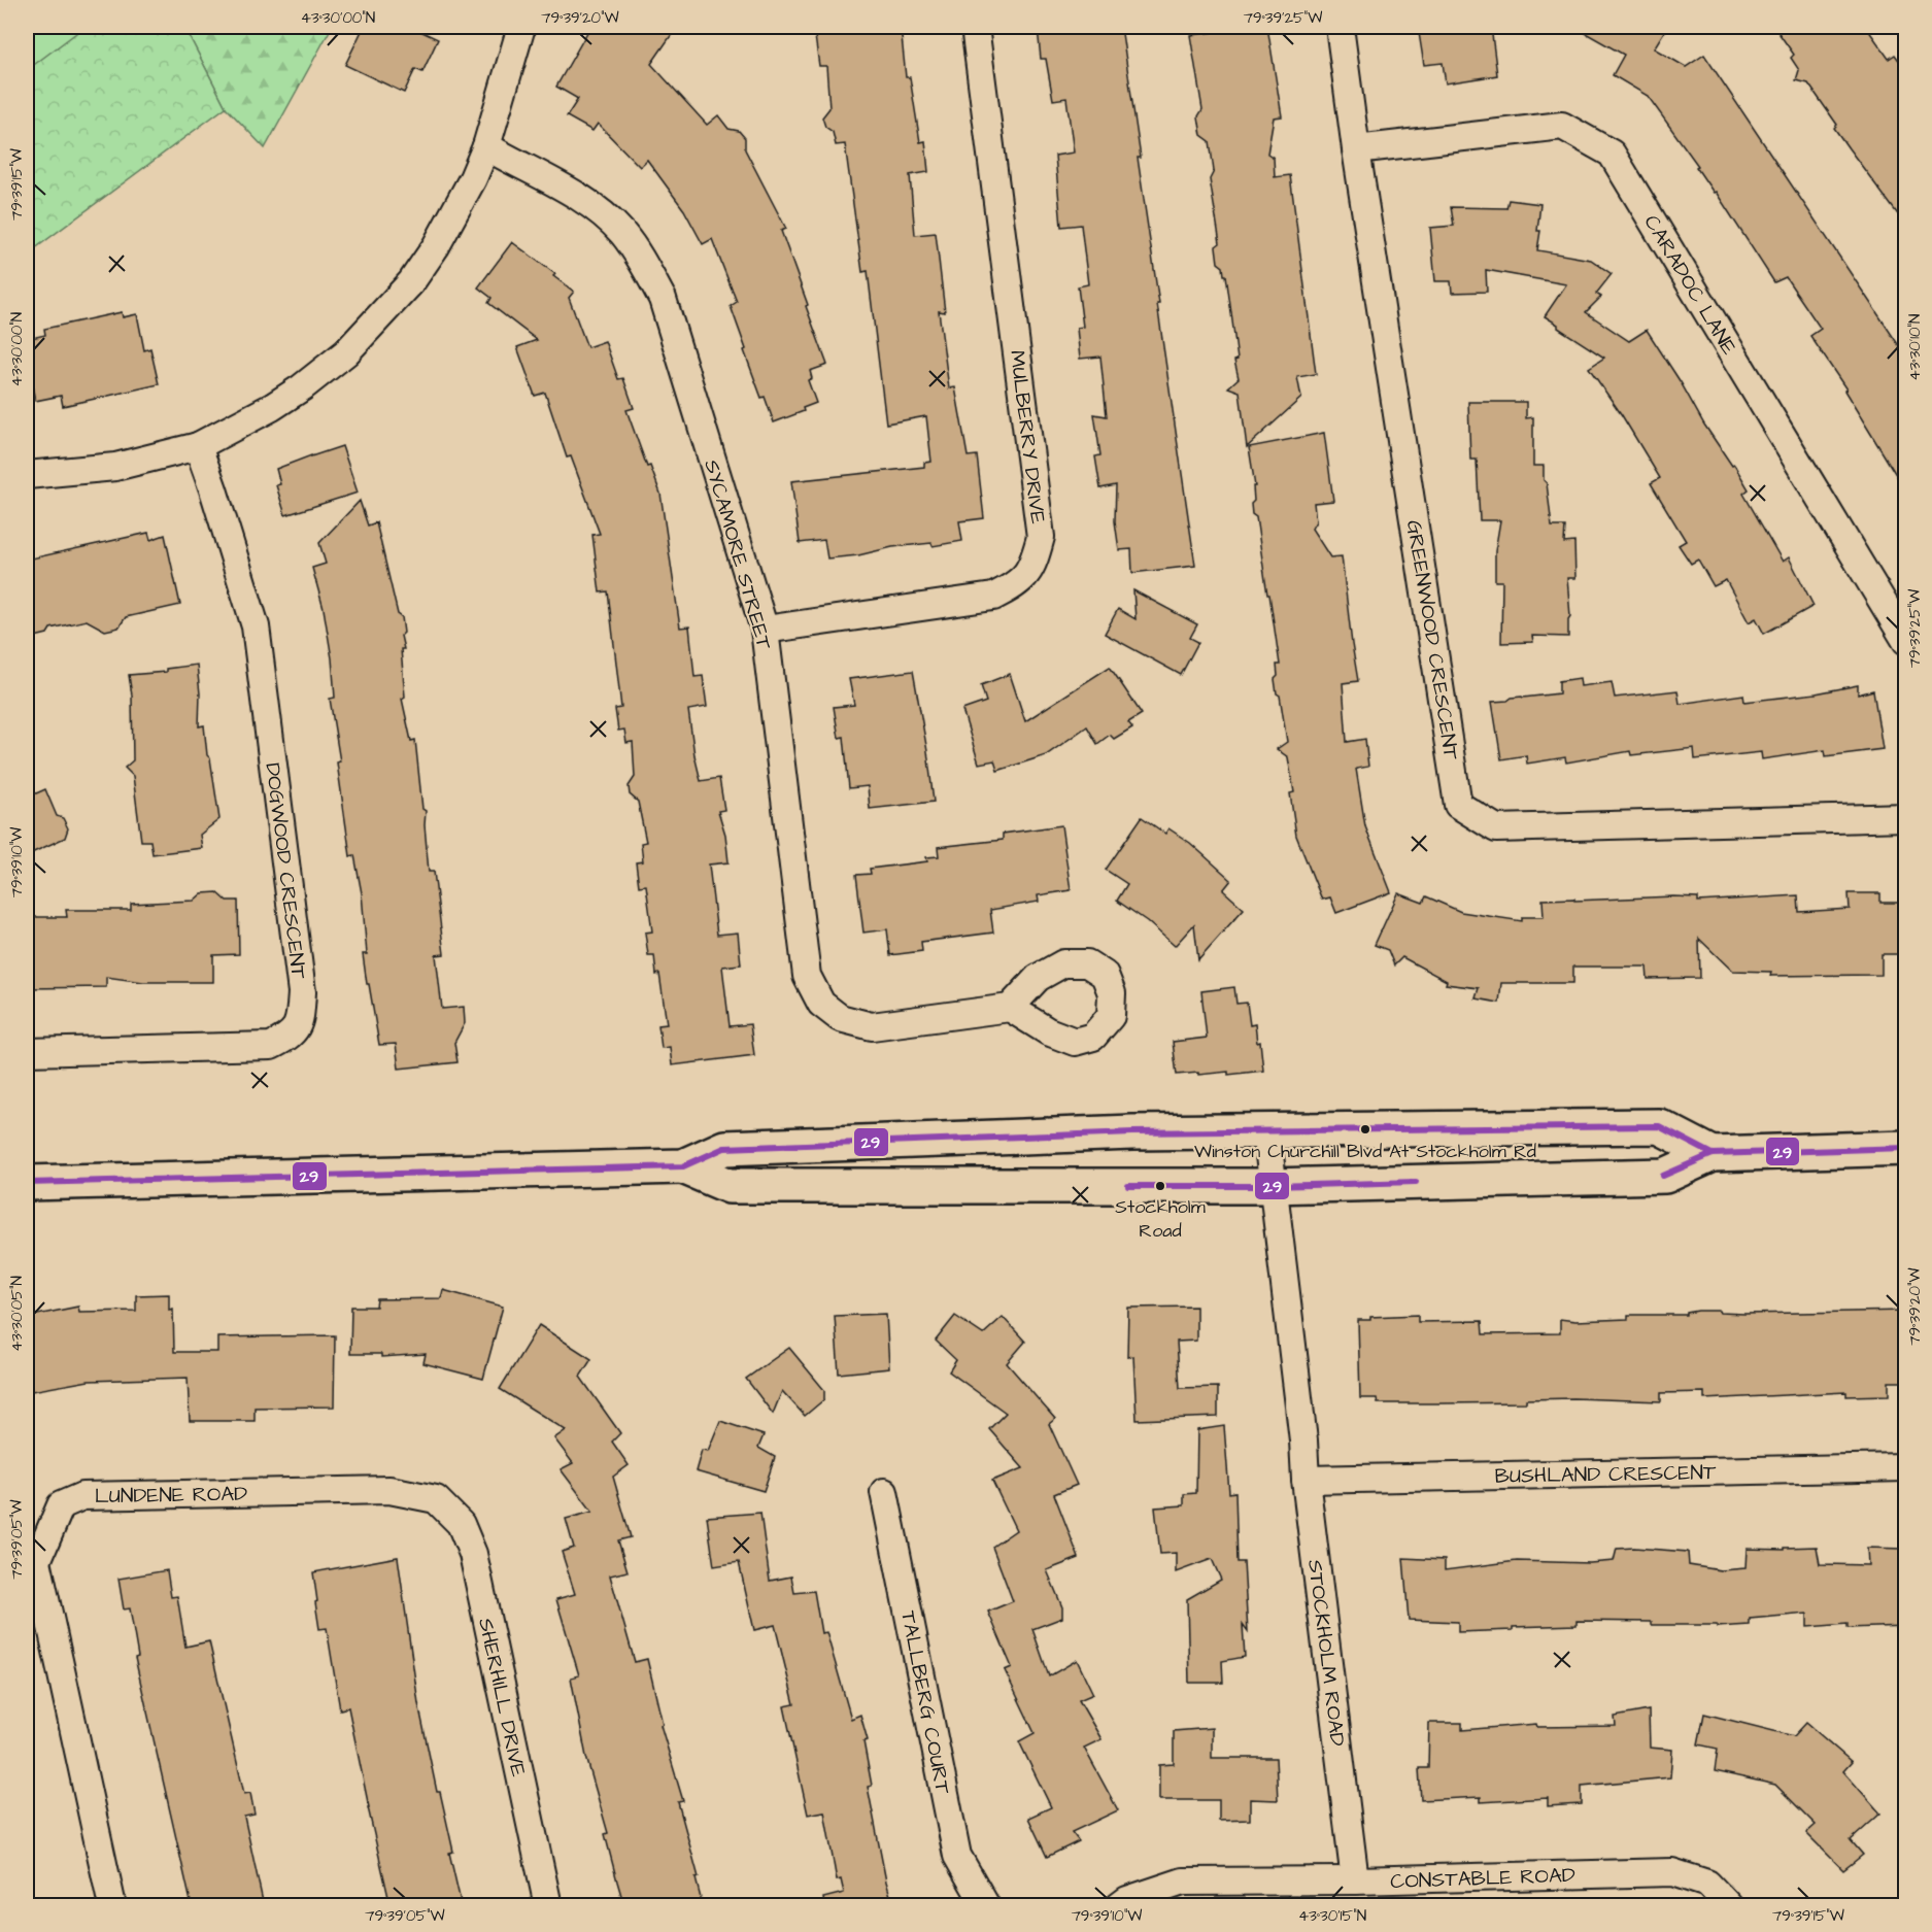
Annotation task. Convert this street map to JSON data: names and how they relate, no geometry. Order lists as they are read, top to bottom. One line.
{"streets":{"street":["CARADOC LANE","MULBERRY DRIVE","SYCAMORE STREET","GREENWOOD CRESCENT","DOGWOOD CRESCENT","BUSHLAND CRESCENT","LUNDENE ROAD","STOCKHOLM ROAD","SHERHILL DRIVE","TALLBERG COURT","CONSTABLE ROAD"]},"crossings":[["CARADOC LANE","GREENWOOD CRESCENT"],["MULBERRY DRIVE","SYCAMORE STREET"],["BUSHLAND CRESCENT","STOCKHOLM ROAD"],["LUNDENE ROAD","SHERHILL DRIVE"],["STOCKHOLM ROAD","CONSTABLE ROAD"]],"places":["Winston Churchill Blvd At Stockholm Rd","Stockholm Road"],"lines":["transit line 29"],"coordinates":["43°30'00\"N","79°39'20\"W","79°39'25\"W","79°39'15\"W","43°30'10\"N","79°39'10\"W","43°30'05\"N","79°39'05\"W","43°30'15\"N"]}
